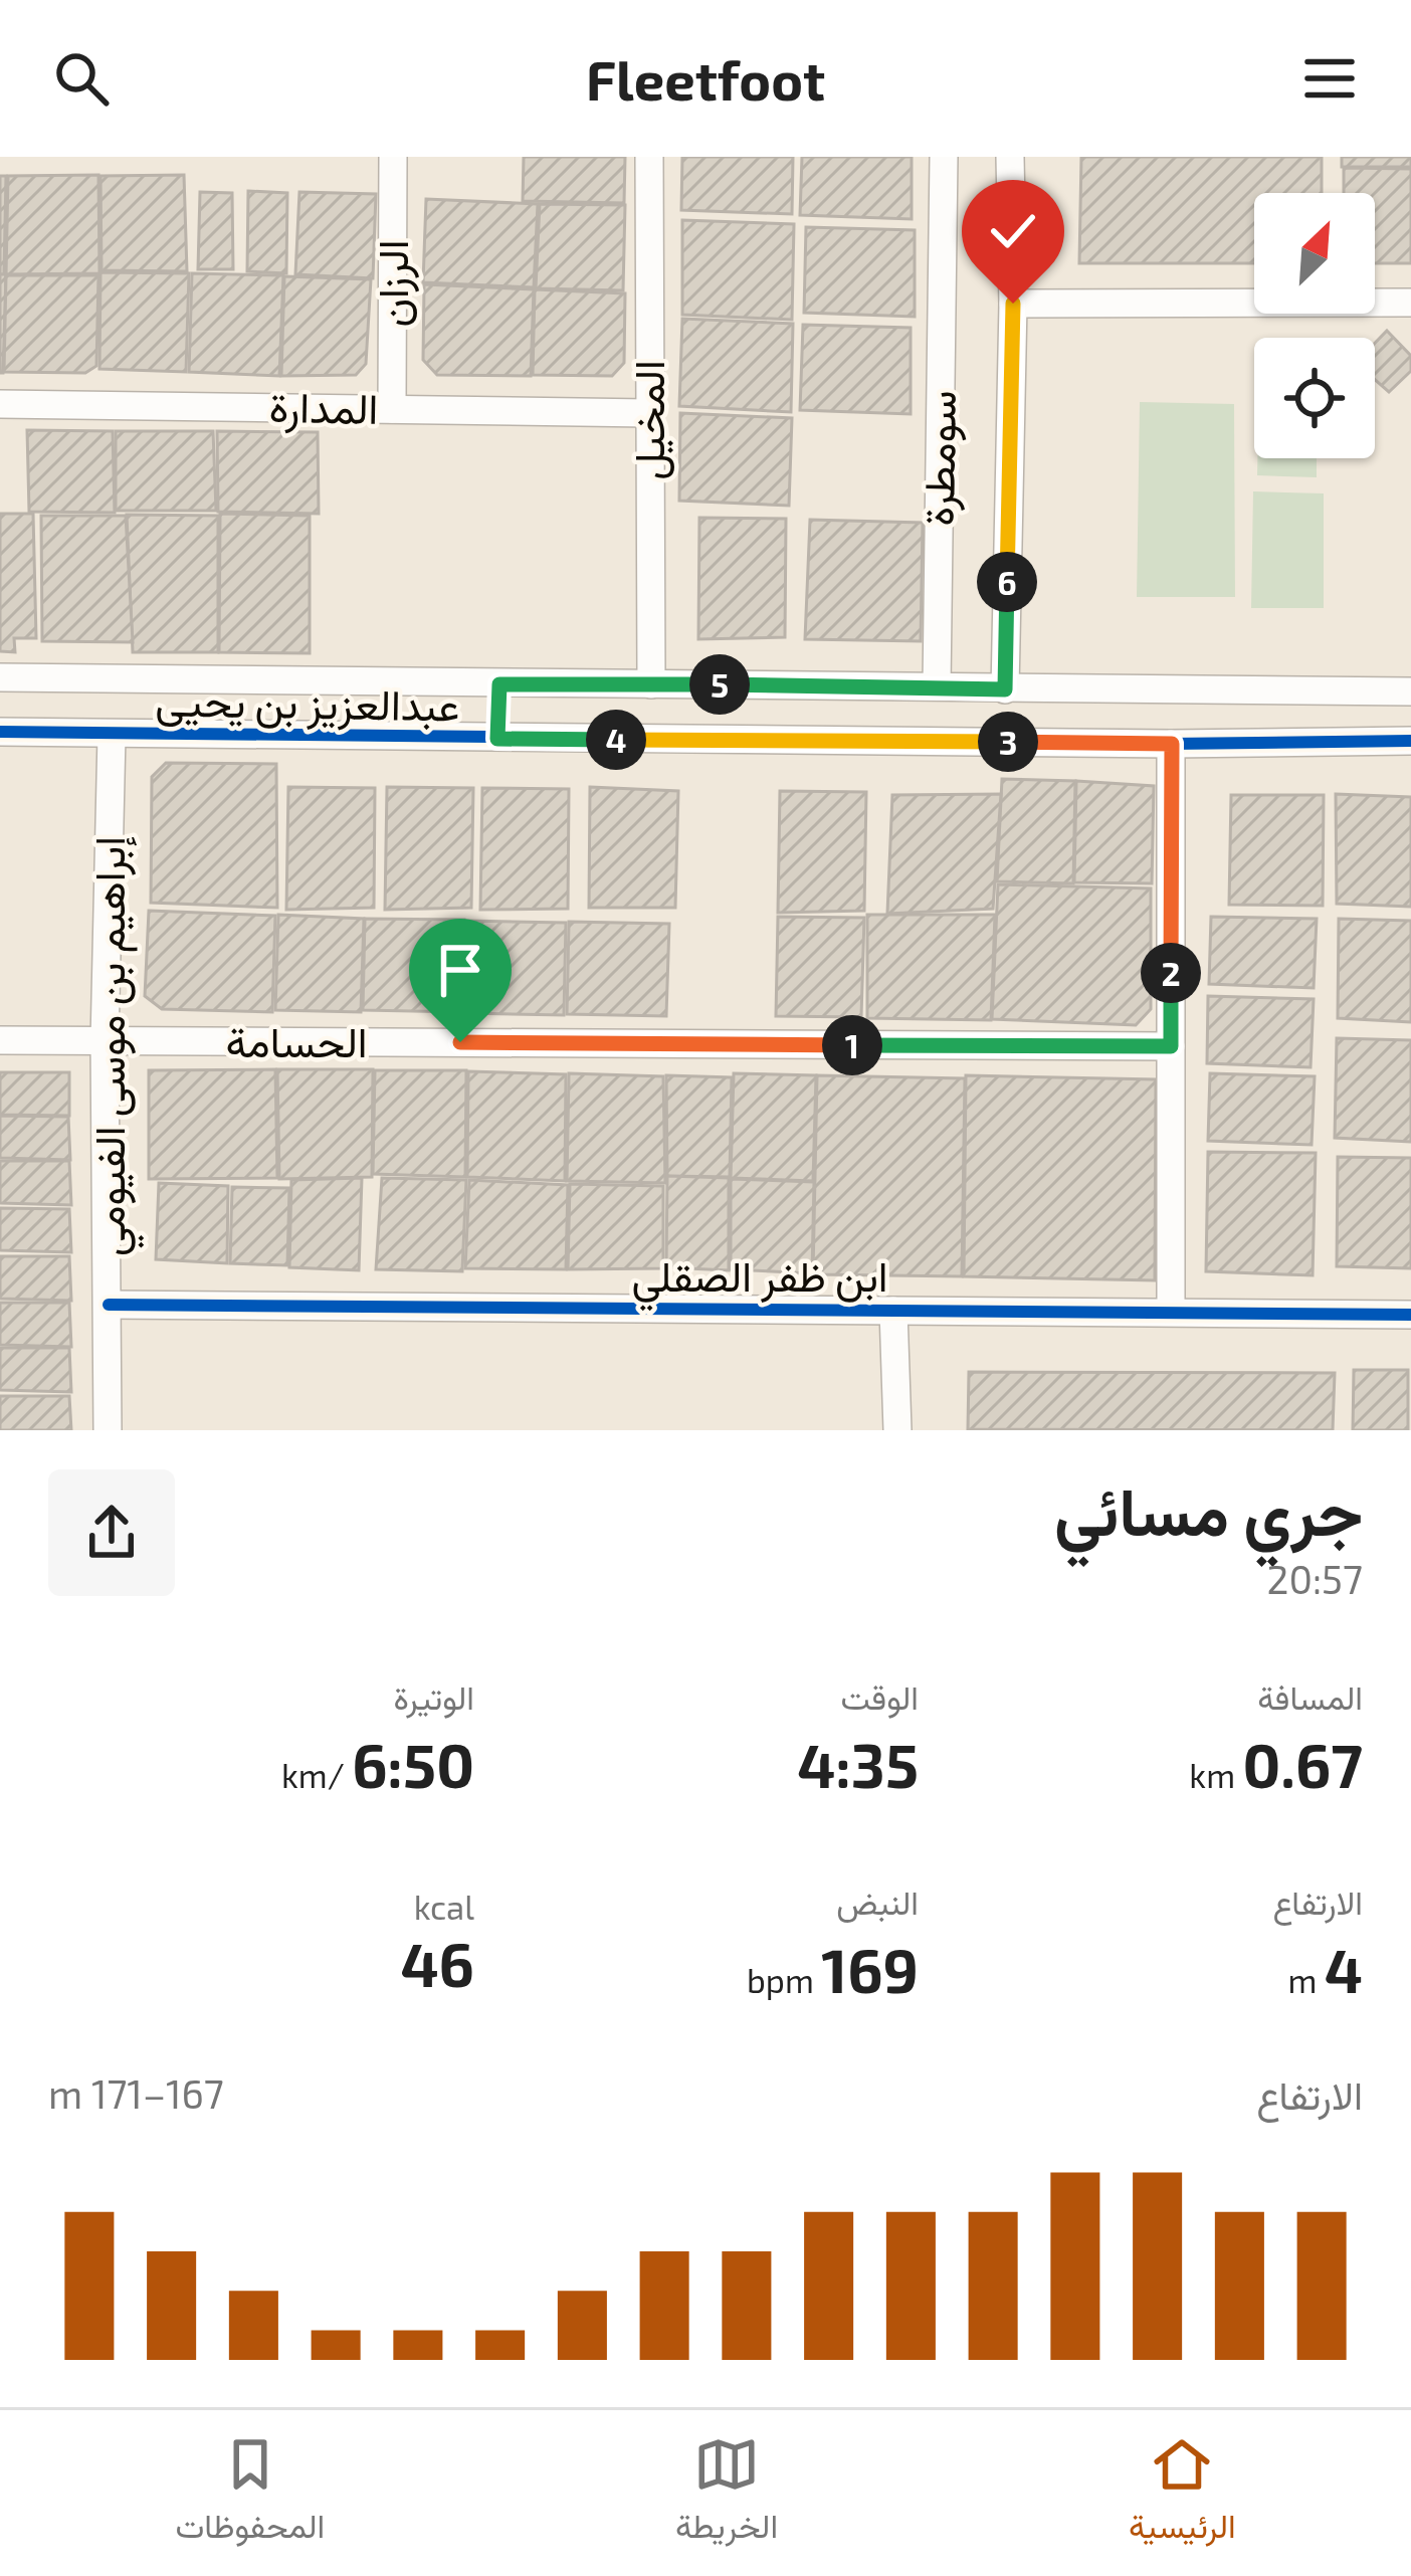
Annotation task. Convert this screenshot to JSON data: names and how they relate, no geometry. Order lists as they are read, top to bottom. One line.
{"streets":{"street":["الرزان","المدارة","المخيل","سومطرة","عبدالعزيز بن يحيى","الحسامة","إبراهيم بن موسى الفيومي","ابن ظفر الصقلي"]},"crossings":[["الرزان","المدارة"],["المدارة","المخيل"],["المخيل","عبدالعزيز بن يحيى"],["سومطرة","عبدالعزيز بن يحيى"],["عبدالعزيز بن يحيى","إبراهيم بن موسى الفيومي"],["الحسامة","إبراهيم بن موسى الفيومي"],["إبراهيم بن موسى الفيومي","ابن ظفر الصقلي"]],"north":"top right","page":{"header":"Fleetfoot","pins":["6","5","4","3","2","1"],"heading":["جري مسائي","20:57"],"stats":[["المسافة","0.67 km"],["الوقت","4:35"],["الوتيرة","6:50 /km"],["الارتفاع","4 m"],["النبض","169 bpm"],["kcal","46"]],"chart":["الارتفاع","167–171 m"],"tabs":["الرئيسية","الخريطة","المحفوظات"]}}
